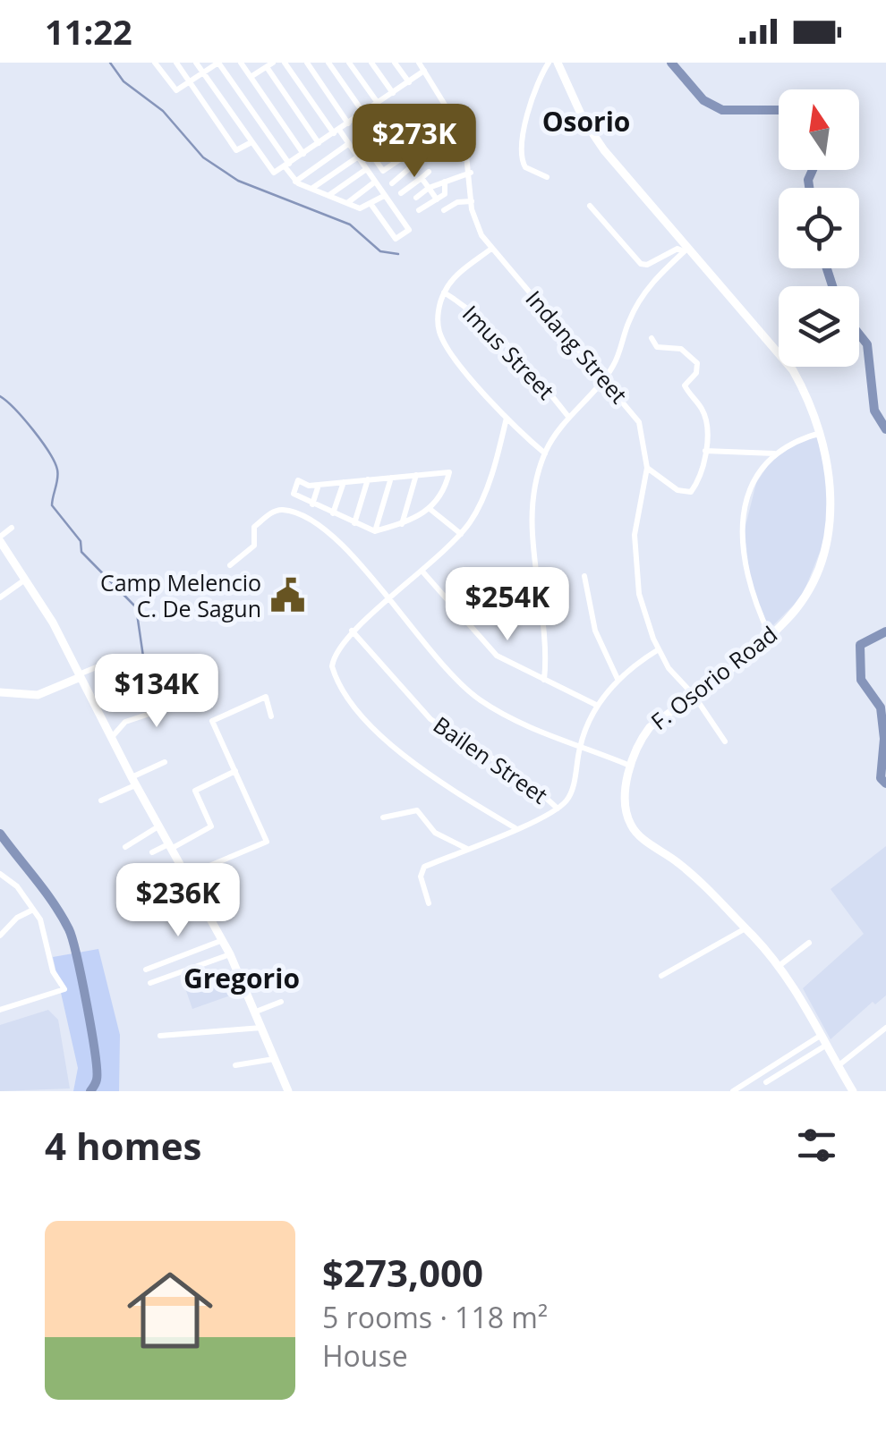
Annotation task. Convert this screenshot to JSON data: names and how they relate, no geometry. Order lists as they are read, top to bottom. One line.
{"streets":{"street":["Indang Street","Imus Street","F. Osorio Road","Bailen Street"]},"crossings":[["Indang Street","F. Osorio Road"]],"districts":["Osorio","Gregorio"],"places":{"public building":["Camp Melencio C. De Sagun"]},"north":"top","page":{"status":"11:22","price":["$273K","$254K","$134K","$236K"],"heading":"4 homes","list":[{"name":"$273,000","note":"5 rooms · 118 m² · House"}]}}
